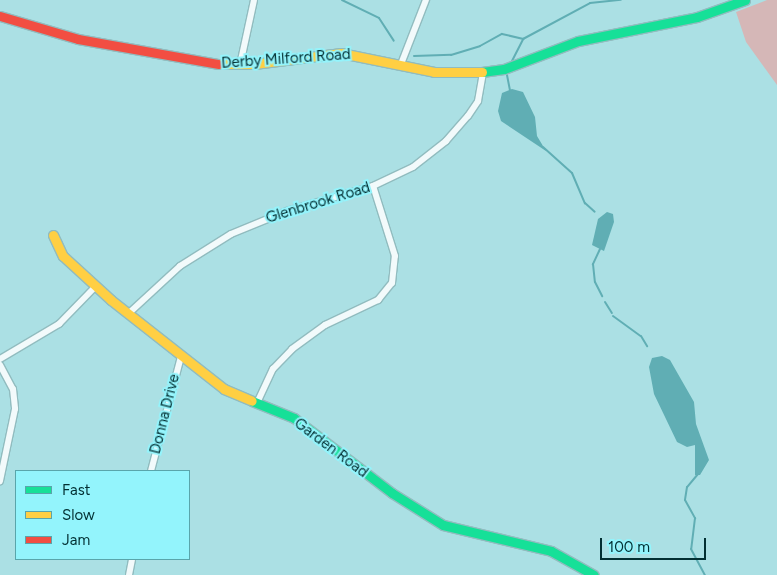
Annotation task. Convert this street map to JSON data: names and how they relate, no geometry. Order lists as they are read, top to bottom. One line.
{"streets":{"main road":["Derby Milford Road","Garden Road"],"street":["Glenbrook Road","Donna Drive"]},"crossings":[["Derby Milford Road","Glenbrook Road"],["Glenbrook Road","Garden Road"],["Donna Drive","Garden Road"]],"legend":["Fast","Slow","Jam"],"scale_bar":"100 m"}
